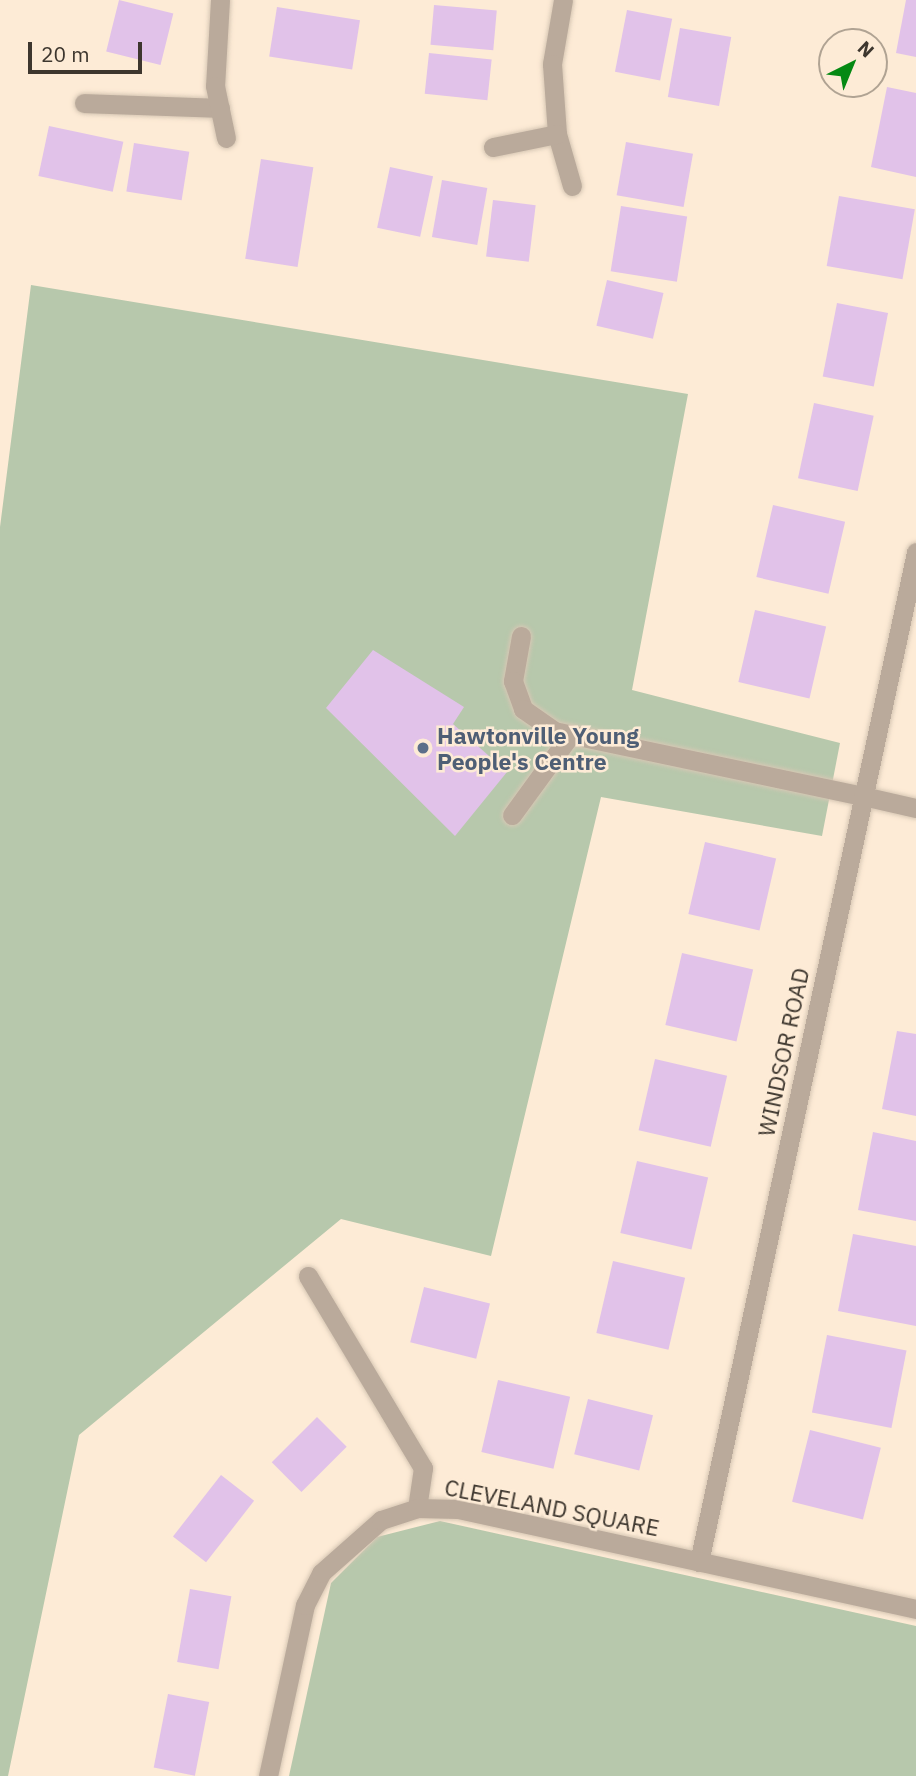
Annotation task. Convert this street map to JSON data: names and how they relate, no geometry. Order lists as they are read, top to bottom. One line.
{"streets":{"street":["WINDSOR ROAD","CLEVELAND SQUARE"]},"crossings":[["WINDSOR ROAD","CLEVELAND SQUARE"]],"places":["Hawtonville Young People's Centre"],"scale_bar":"20 m","north":"top right"}
